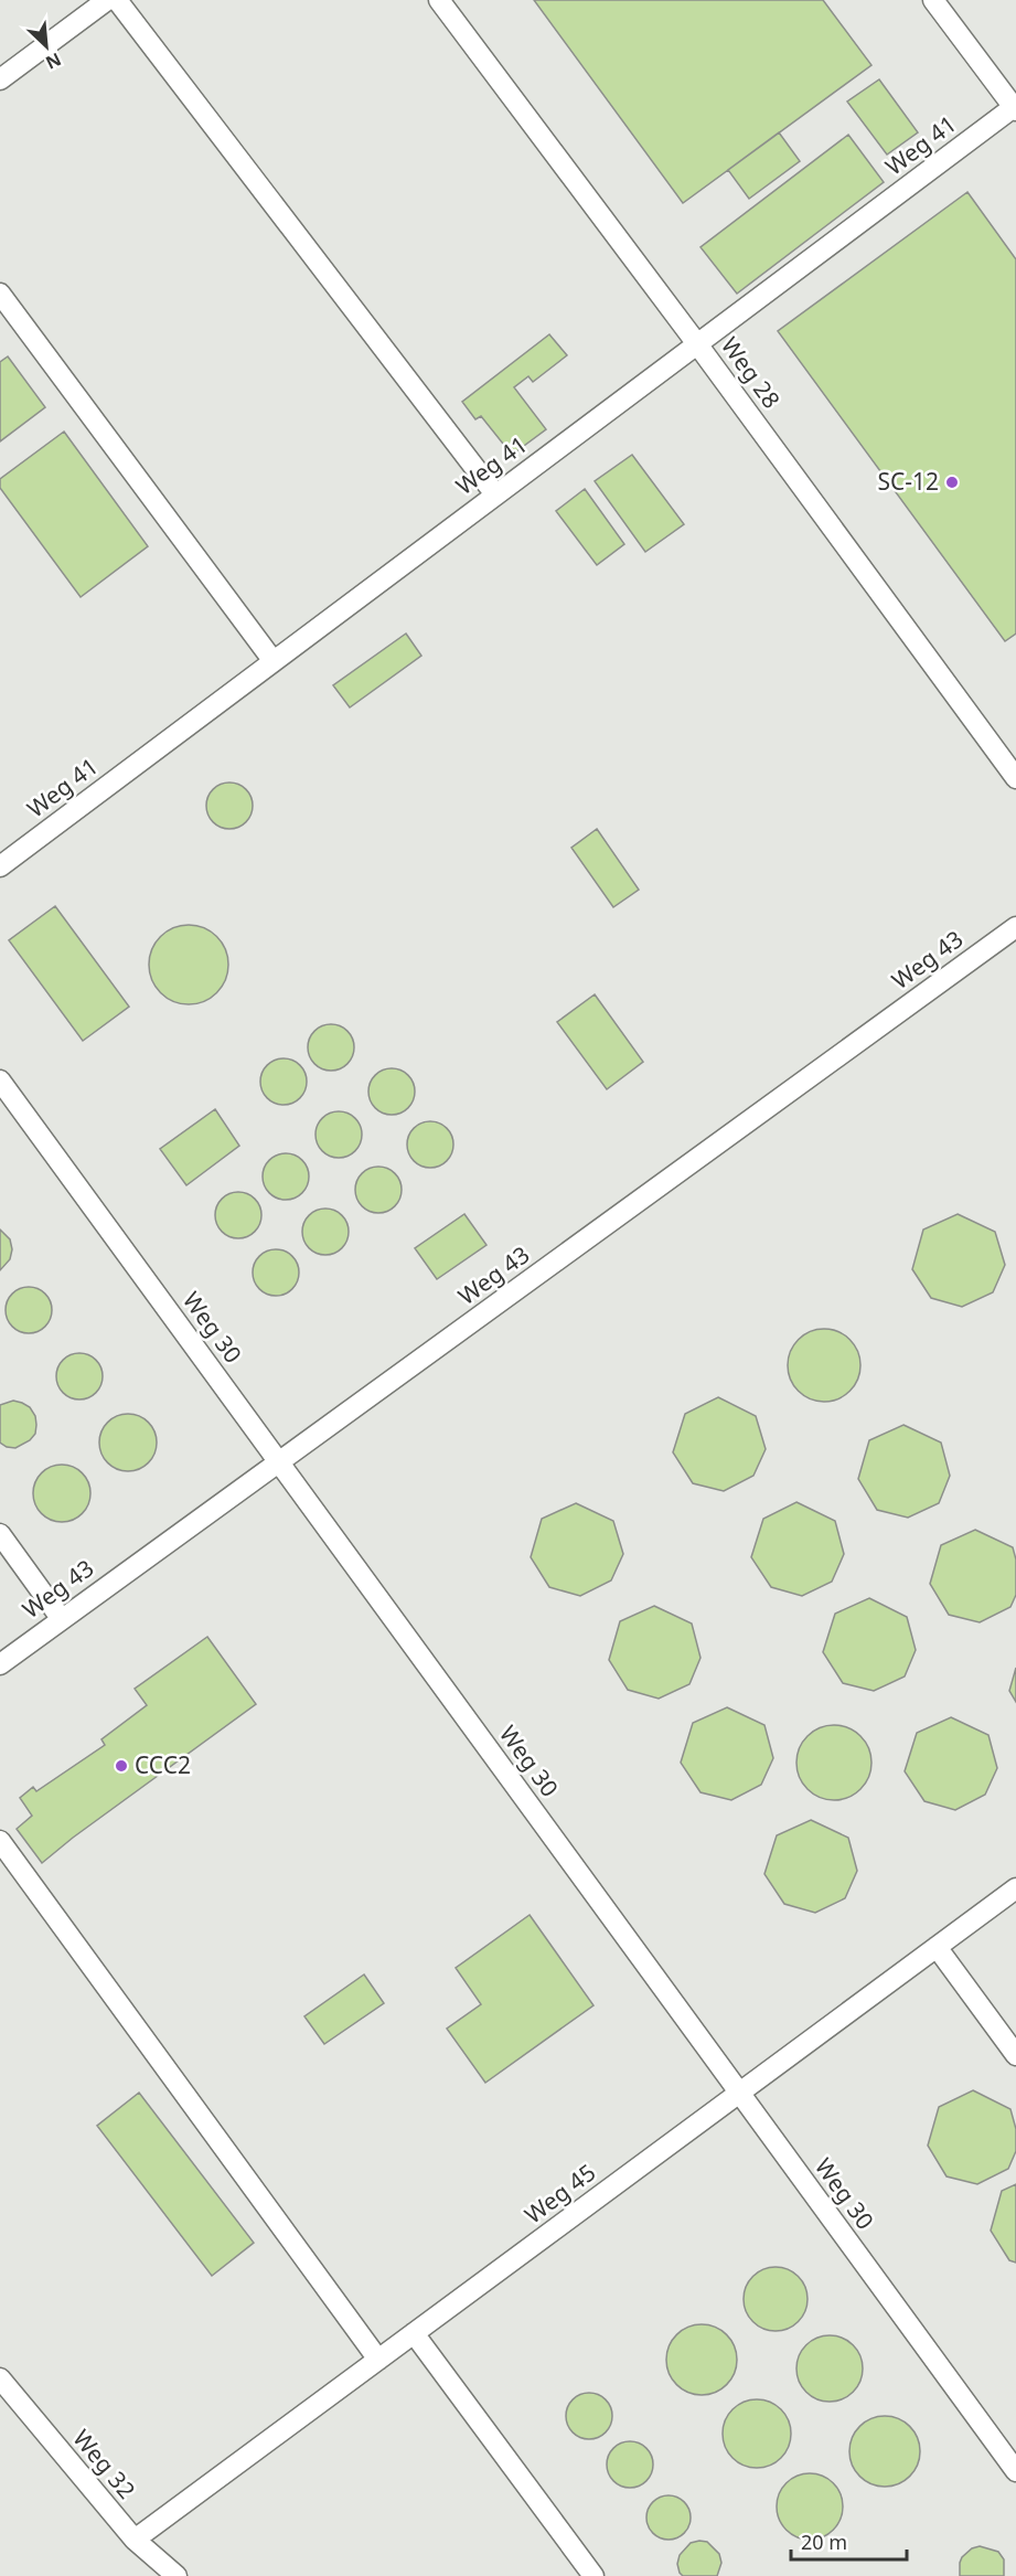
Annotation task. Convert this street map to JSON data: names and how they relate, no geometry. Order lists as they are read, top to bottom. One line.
{"streets":{"lane":["Weg 41","Weg 28","Weg 43","Weg 30","Weg 45","Weg 32"]},"crossings":[["Weg 41","Weg 28"],["Weg 43","Weg 30"],["Weg 30","Weg 45"],["Weg 45","Weg 32"]],"places":["SC-12","CCC2"],"scale_bar":"20 m","north":"bottom right"}
